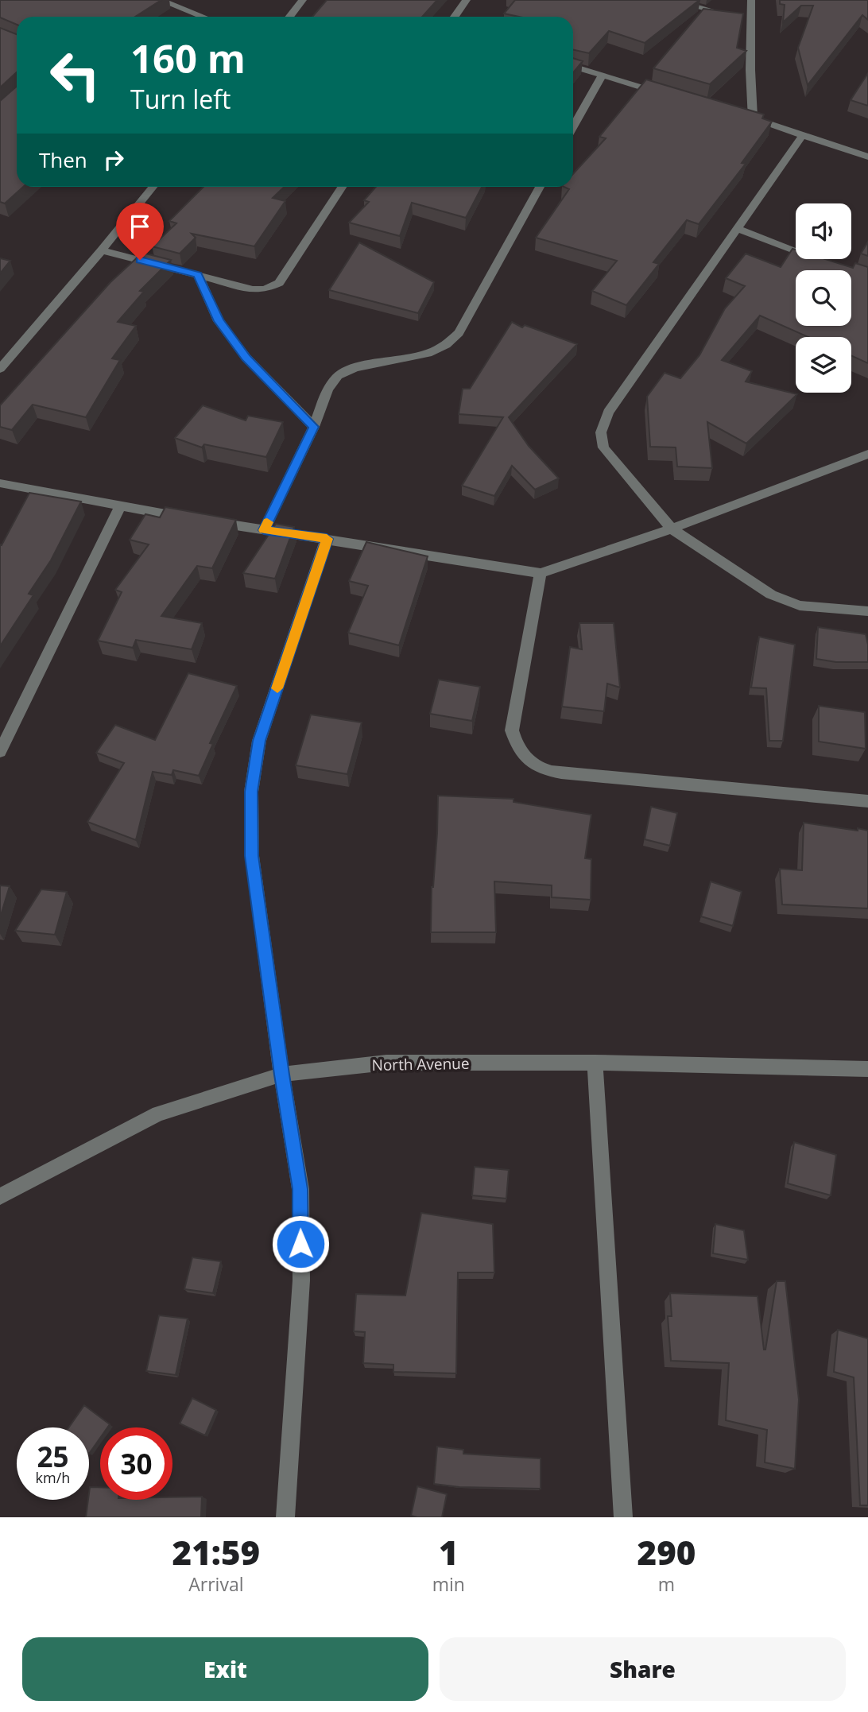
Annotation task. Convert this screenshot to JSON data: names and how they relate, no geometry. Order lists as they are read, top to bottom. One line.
{"streets":{"street":["North Avenue"]},"page":{"turn":["160 m","Turn left"],"then":"Then","speed":"25 km/h","limit":"30","eta":["21:59","Arrival","1","min","290","m"],"buttons":["Exit","Share"]}}
